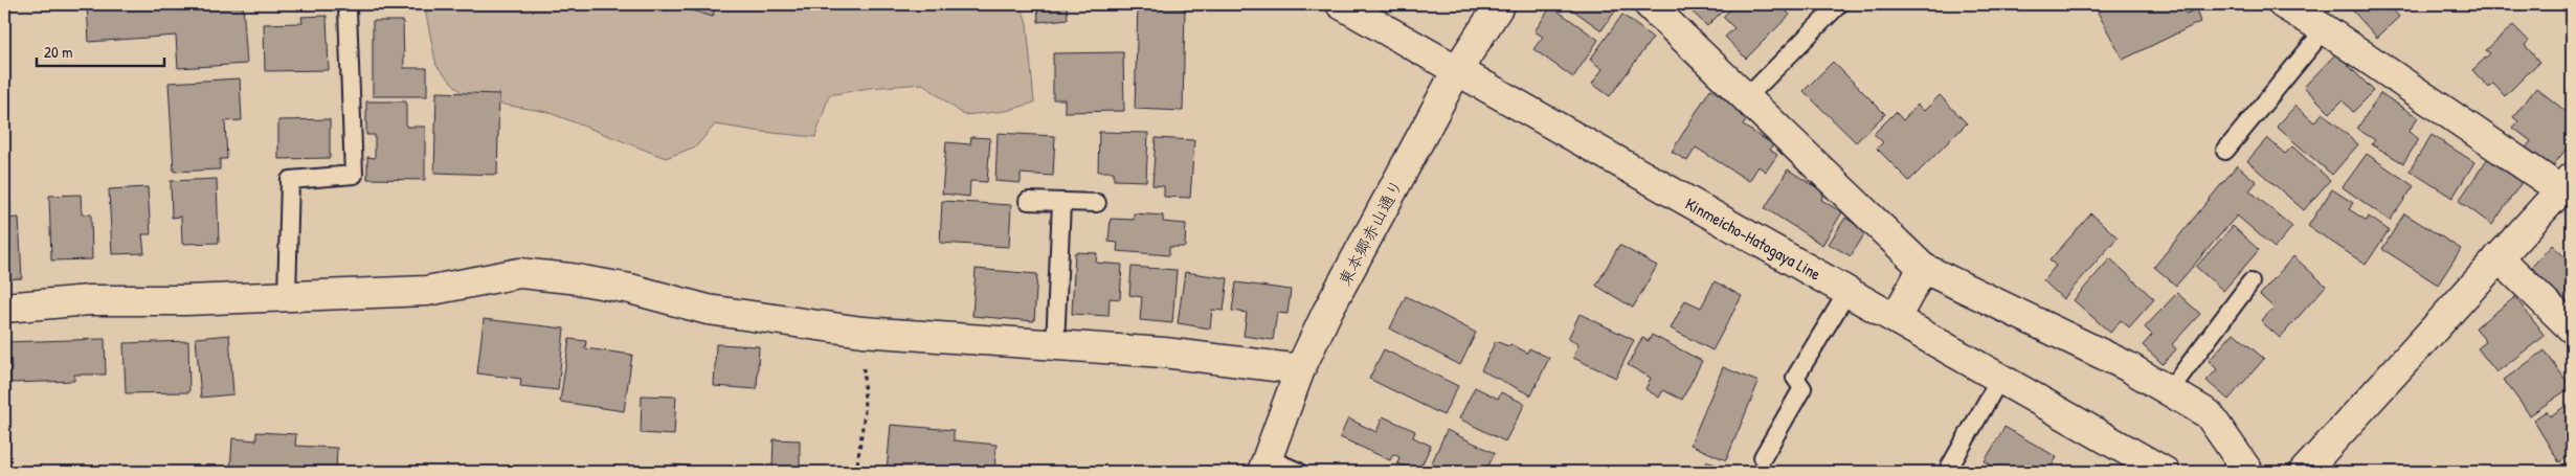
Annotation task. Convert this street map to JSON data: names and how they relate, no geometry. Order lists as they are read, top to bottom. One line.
{"streets":{"street":["東本郷赤山通り","Kinmeicho-Hatogaya Line"]},"crossings":[["東本郷赤山通り","Kinmeicho-Hatogaya Line"]],"scale_bar":"20 m"}
